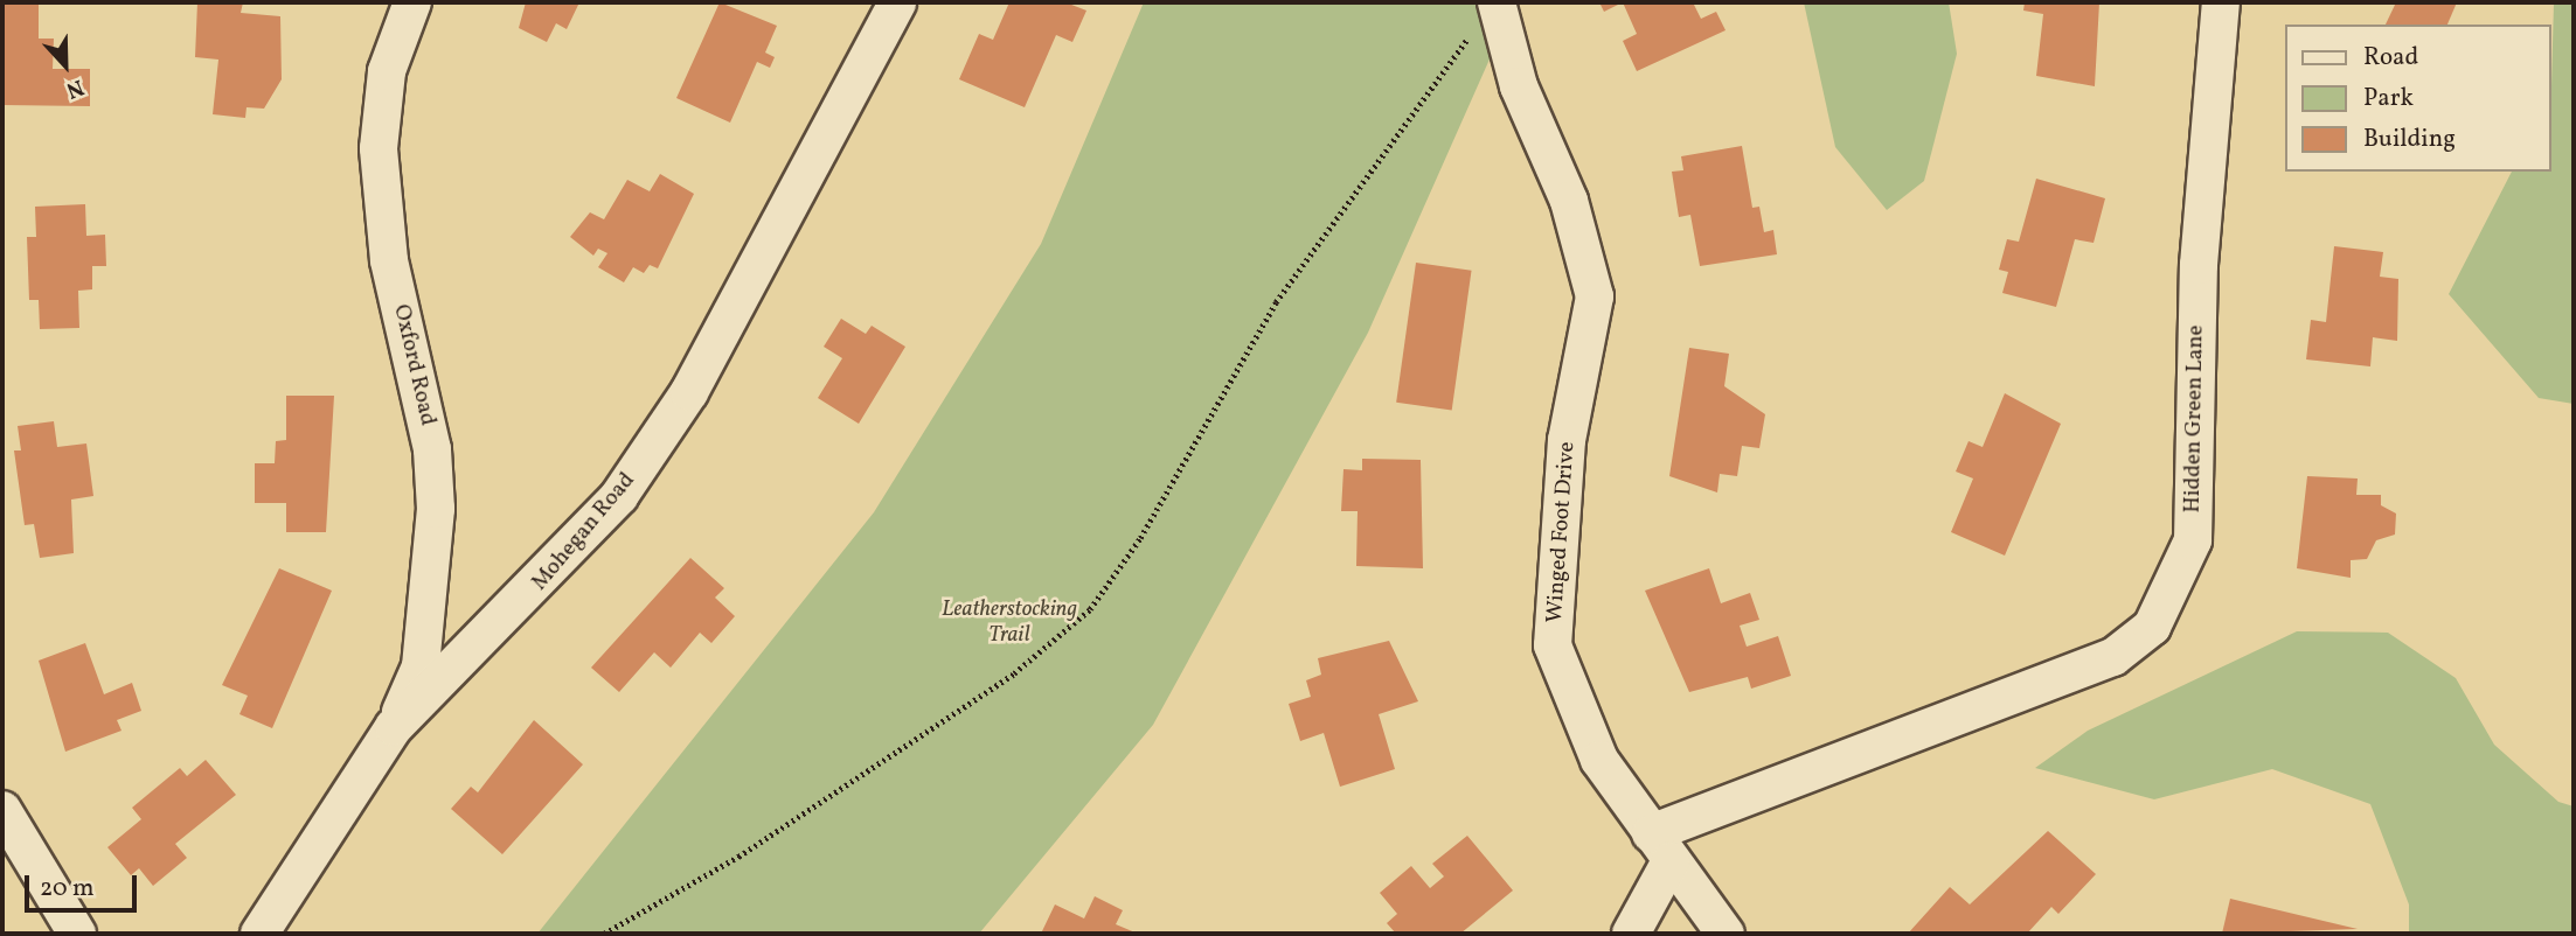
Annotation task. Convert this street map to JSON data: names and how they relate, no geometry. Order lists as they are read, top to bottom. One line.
{"streets":{"street":["Oxford Road","Hidden Green Lane","Mohegan Road","Winged Foot Drive"]},"crossings":[["Oxford Road","Mohegan Road"],["Hidden Green Lane","Winged Foot Drive"]],"parks":["Leatherstocking Trail"],"legend":["Road","Park","Building"],"scale_bar":"20 m","north":"bottom"}
